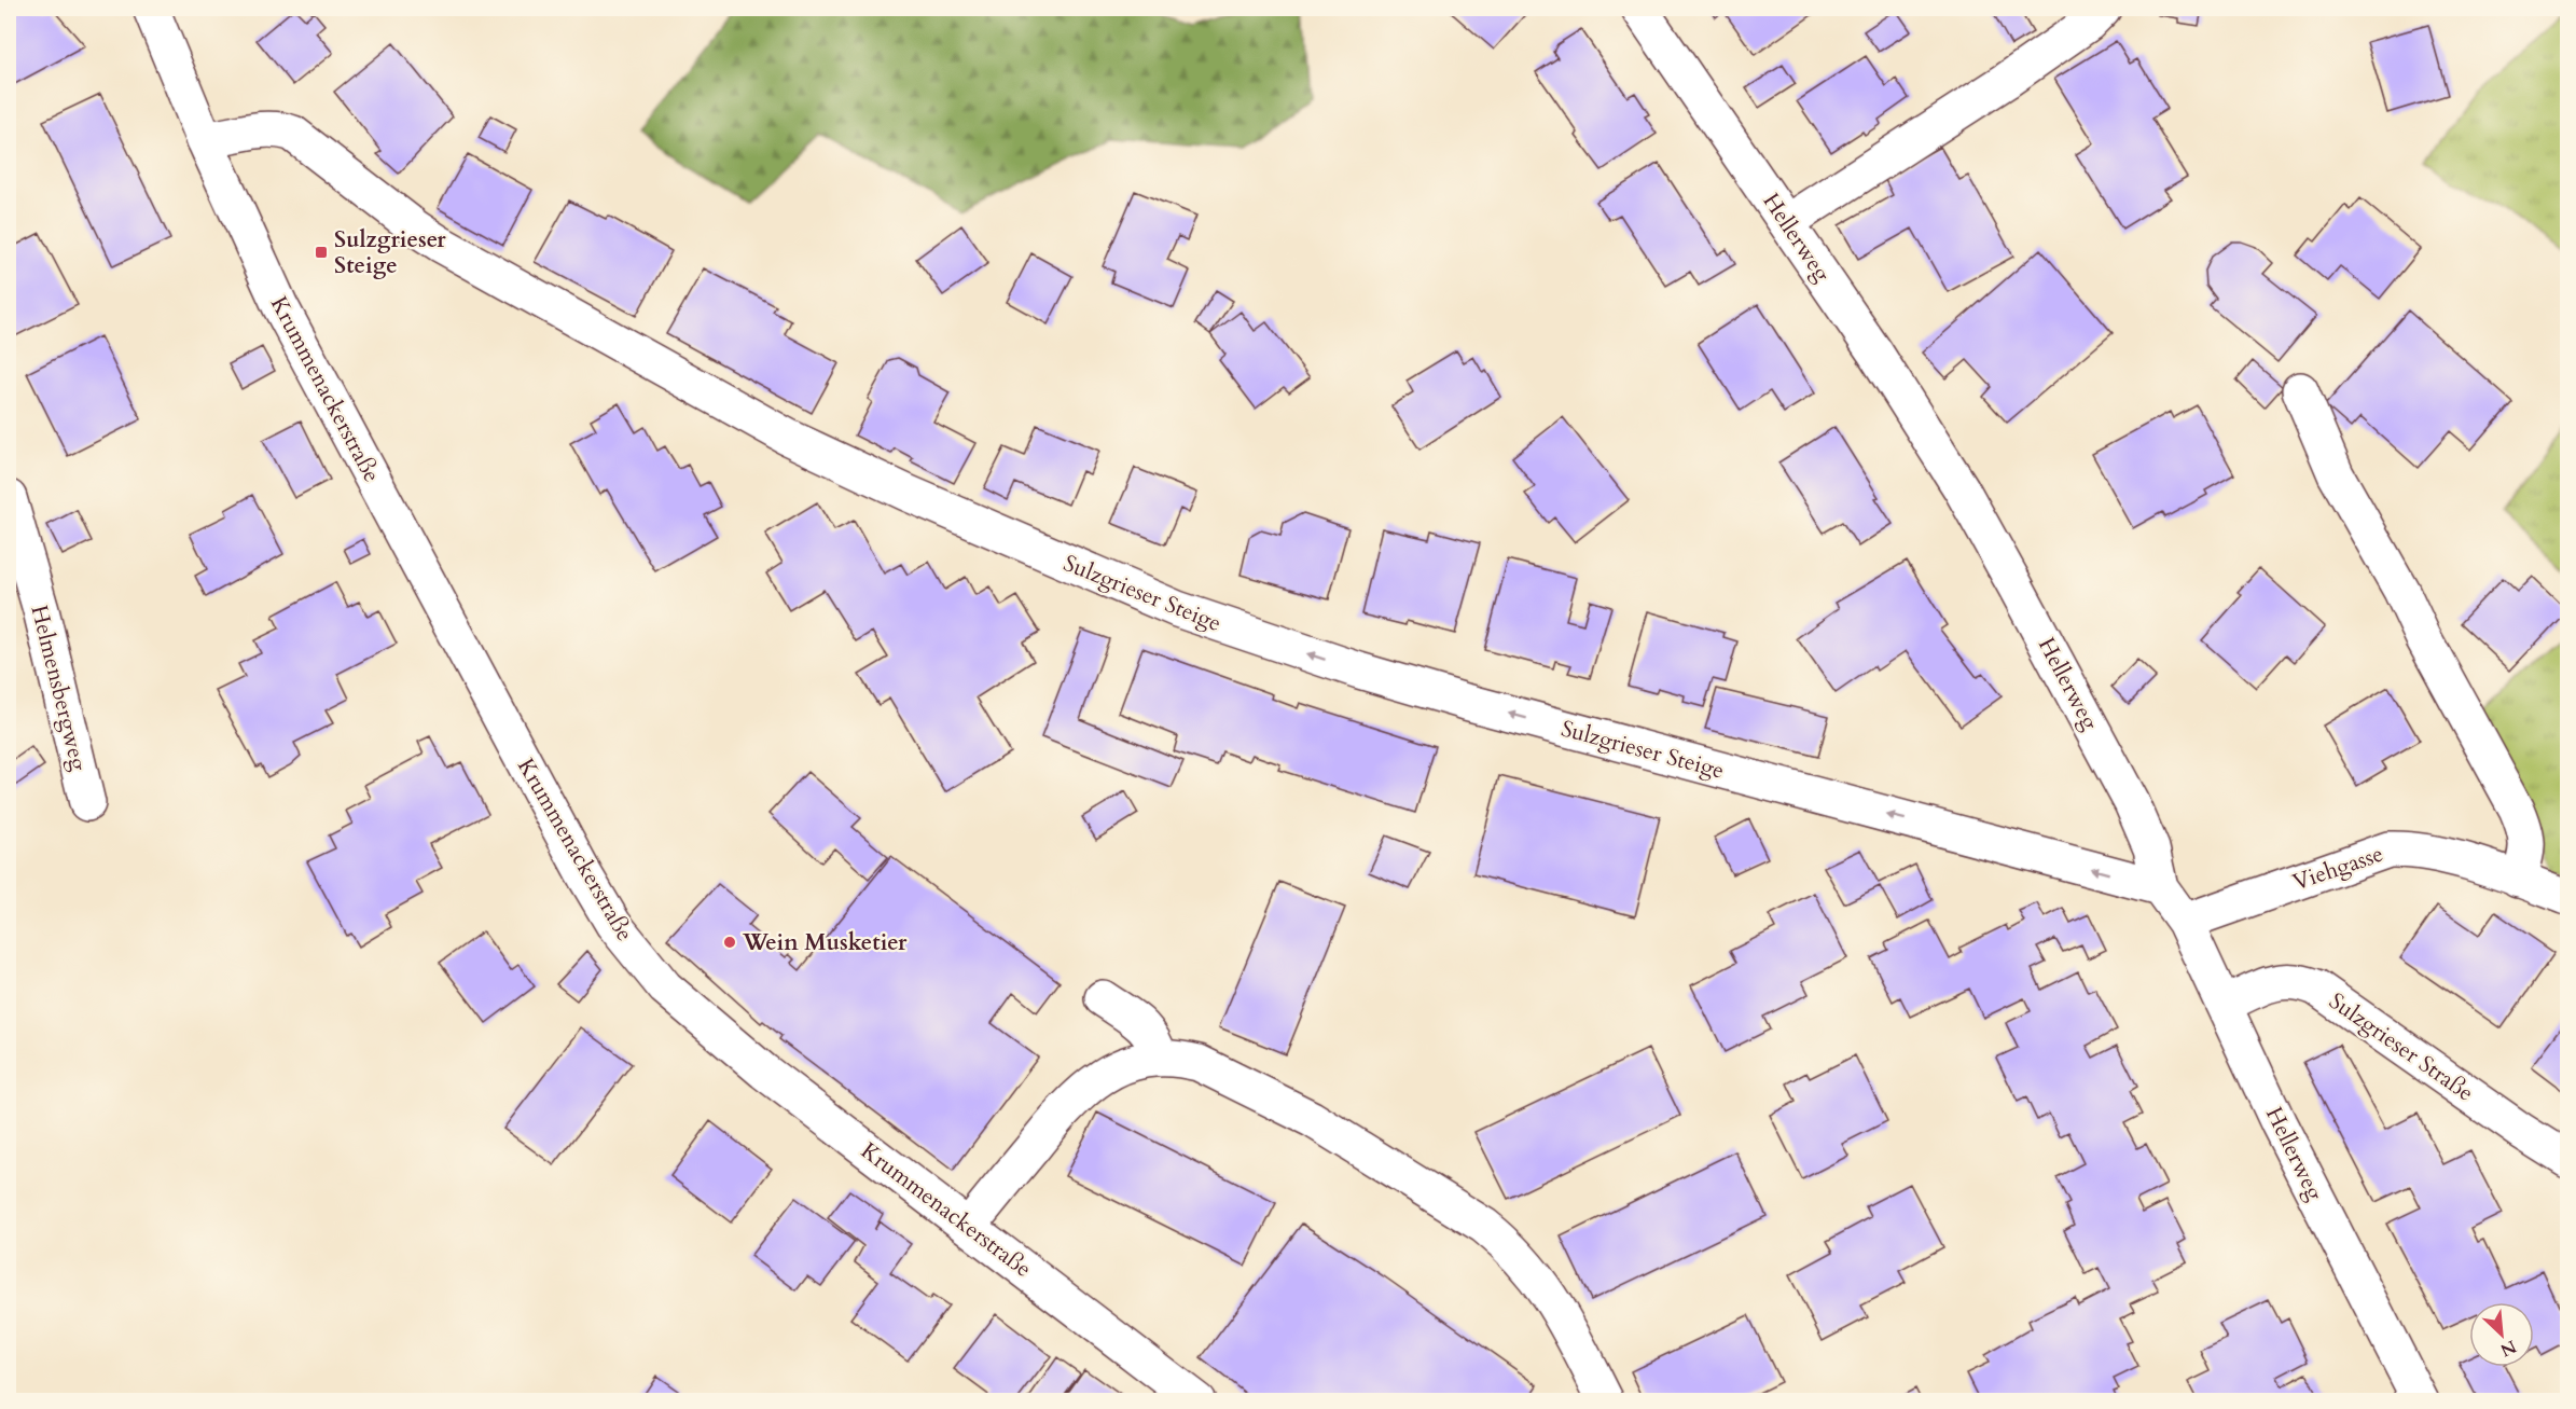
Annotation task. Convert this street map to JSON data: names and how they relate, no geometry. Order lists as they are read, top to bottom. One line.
{"streets":{"street":["Hellerweg","Krummenackerstraße","Sulzgrieser Steige","Helmensbergweg","Viehgasse","Sulzgrieser Straße"]},"crossings":[["Hellerweg","Sulzgrieser Steige"],["Hellerweg","Viehgasse"],["Hellerweg","Sulzgrieser Straße"],["Krummenackerstraße","Sulzgrieser Steige"]],"one_way":["Sulzgrieser Steige"],"places":{"transit":["Sulzgrieser Steige"],"other":["Wein Musketier"]},"north":"bottom right"}
